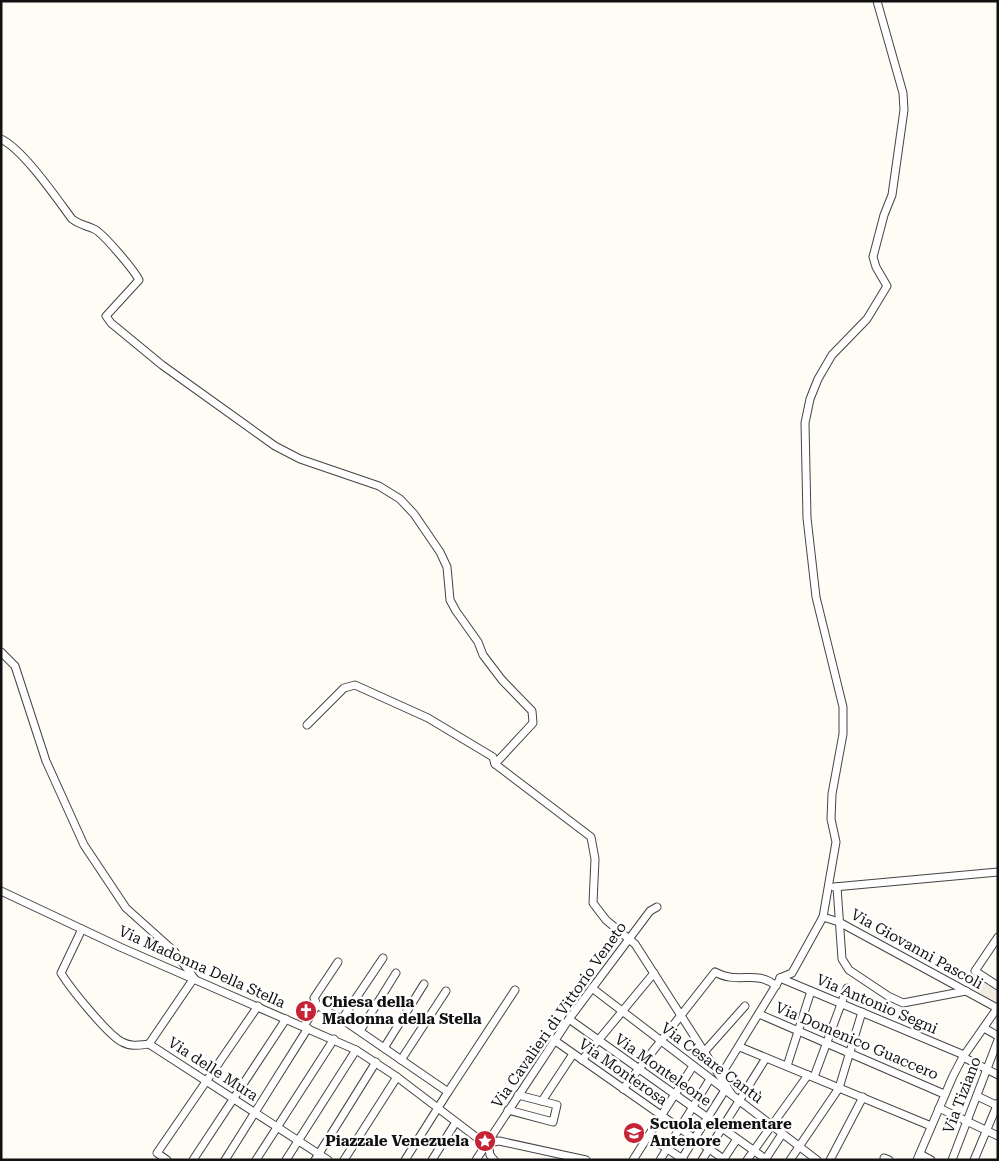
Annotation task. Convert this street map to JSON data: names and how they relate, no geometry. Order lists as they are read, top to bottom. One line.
{"streets":{"street":["Via Giovanni Pascoli","Via Madonna Della Stella","Via Antonio Segni","Via Cavalieri di Vittorio Veneto","Via Domenico Guaccero","Via Cesare Cantù","Via delle Mura","Via Monteleone","Via Monterosa","Via Tiziano"]},"crossings":[["Via Madonna Della Stella","Via Cavalieri di Vittorio Veneto"],["Via Madonna Della Stella","Via delle Mura"],["Via Antonio Segni","Via Tiziano"],["Via Cavalieri di Vittorio Veneto","Via Cesare Cantù"],["Via Cavalieri di Vittorio Veneto","Via Monteleone"],["Via Cavalieri di Vittorio Veneto","Via Monterosa"]],"places":{"church":["Chiesa della Madonna della Stella"],"school or university":["Scuola elementare Antenore"],"place":["Piazzale Venezuela"]}}
